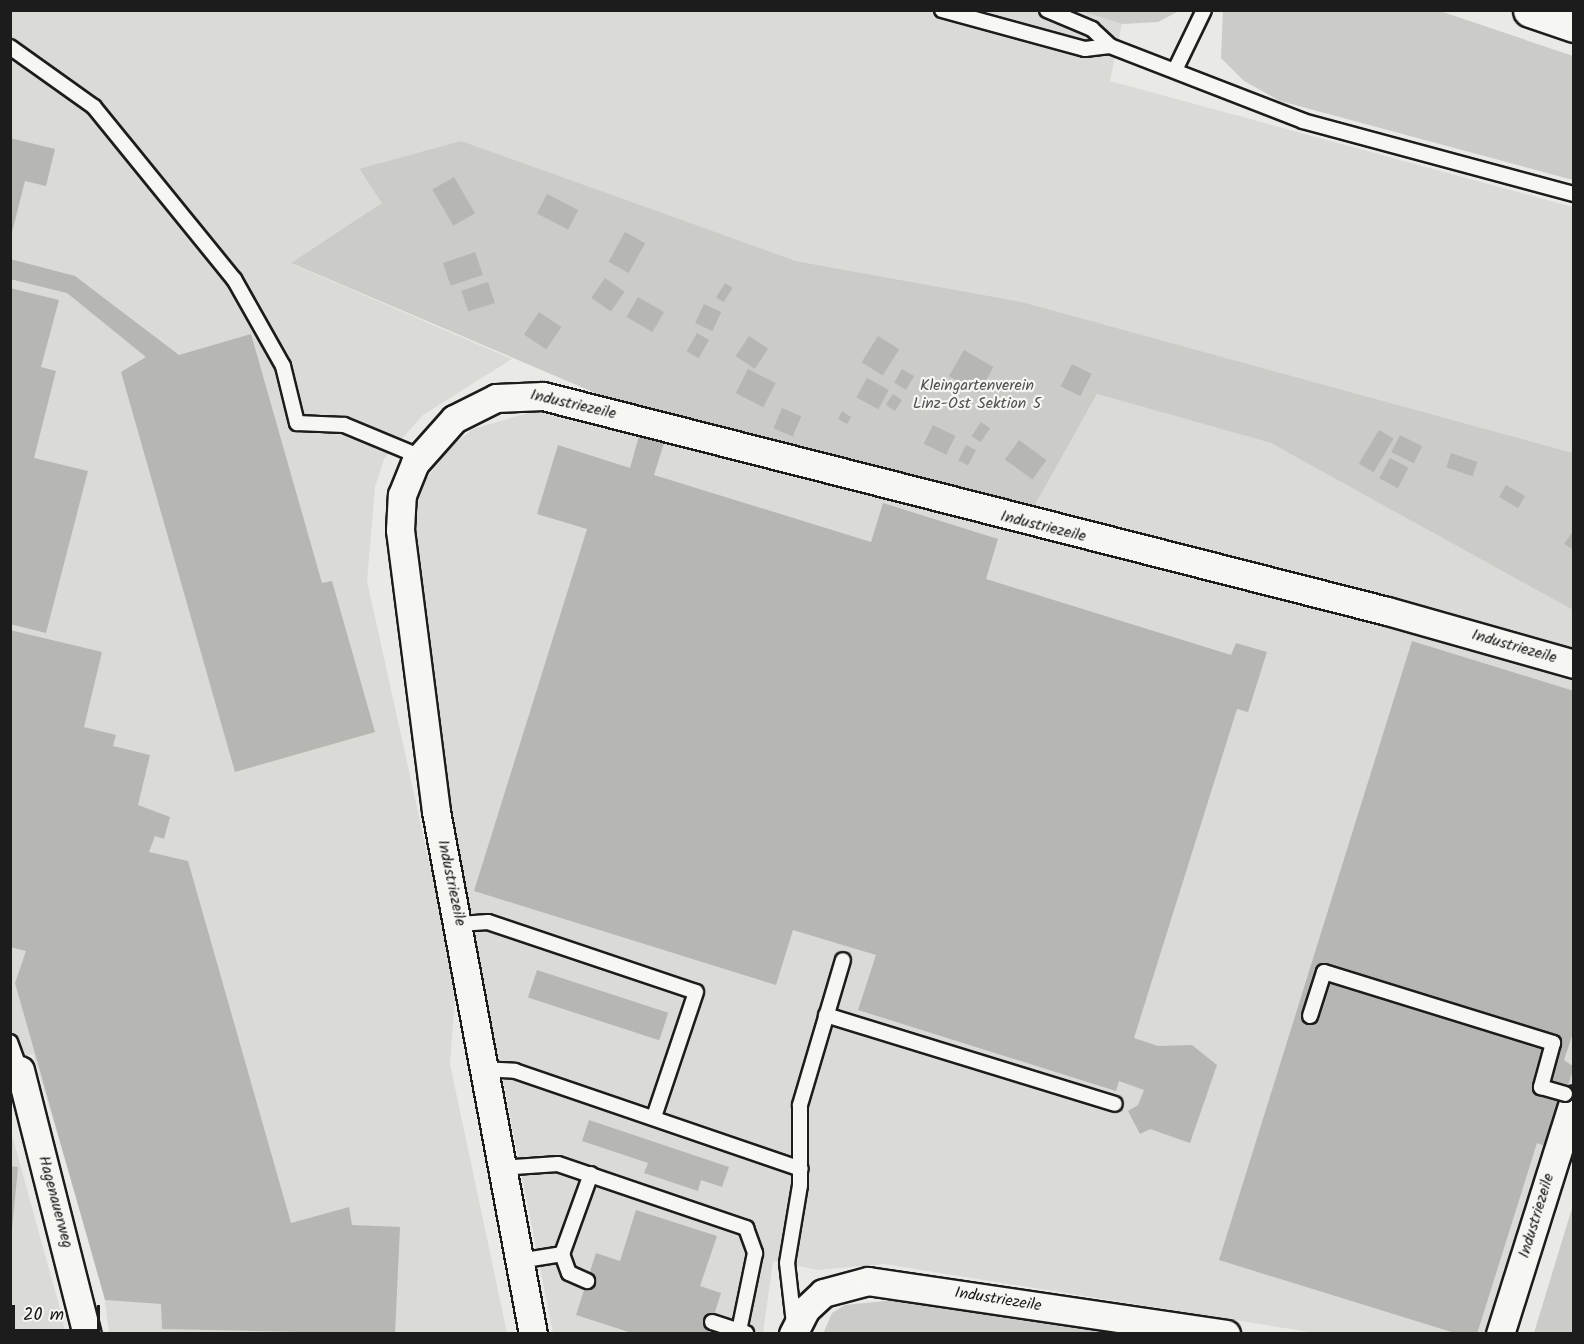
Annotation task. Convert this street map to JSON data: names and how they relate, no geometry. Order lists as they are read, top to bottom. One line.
{"streets":{"street":["Industriezeile","Hagenauerweg"]},"parks":["Kleingartenverein Linz-Ost Sektion 5"],"scale_bar":"20 m"}
